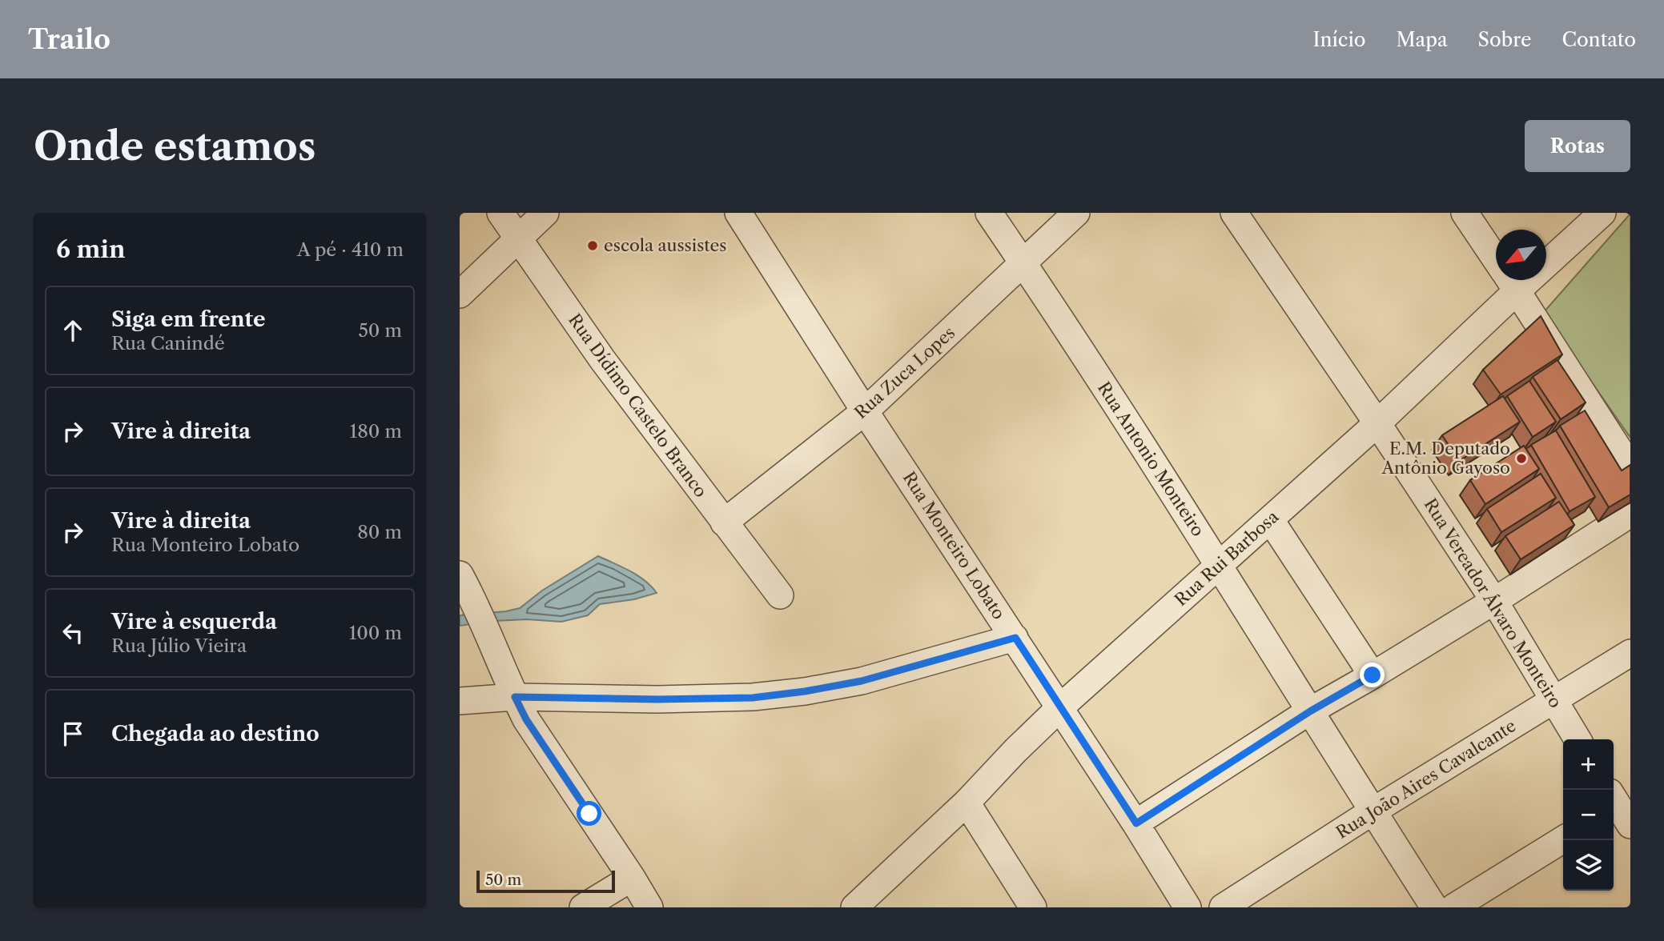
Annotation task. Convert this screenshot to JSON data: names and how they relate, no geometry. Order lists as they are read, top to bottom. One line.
{"streets":{"street":["Rua Zuca Lopes","Rua Dídimo Castelo Branco","Rua Antonio Monteiro","Rua Monteiro Lobato","Rua Rui Barbosa","Rua Vereador Álvaro Monteiro","Rua João Aires Cavalcante"]},"crossings":[["Rua Zuca Lopes","Rua Dídimo Castelo Branco"],["Rua Zuca Lopes","Rua Antonio Monteiro"],["Rua Zuca Lopes","Rua Monteiro Lobato"],["Rua Antonio Monteiro","Rua Rui Barbosa"],["Rua Antonio Monteiro","Rua João Aires Cavalcante"],["Rua Monteiro Lobato","Rua Rui Barbosa"],["Rua Rui Barbosa","Rua Vereador Álvaro Monteiro"],["Rua Vereador Álvaro Monteiro","Rua João Aires Cavalcante"]],"places":["escola aussistes","E.M. Deputado Antônio Gayoso"],"scale_bar":"50 m","north":"bottom left","page":{"header":"Trailo","nav":["Início","Mapa","Sobre","Contato"],"buttons":"Rotas","title":"Onde estamos","heading":["6 min","A pé · 410 m"],"list":[["Siga em frente","Rua Canindé","50 m"],["Vire à direita","180 m"],["Vire à direita","Rua Monteiro Lobato","80 m"],["Vire à esquerda","Rua Júlio Vieira","100 m"],"Chegada ao destino"],"map_buttons":["+","−"],"scale":"50 m"}}
